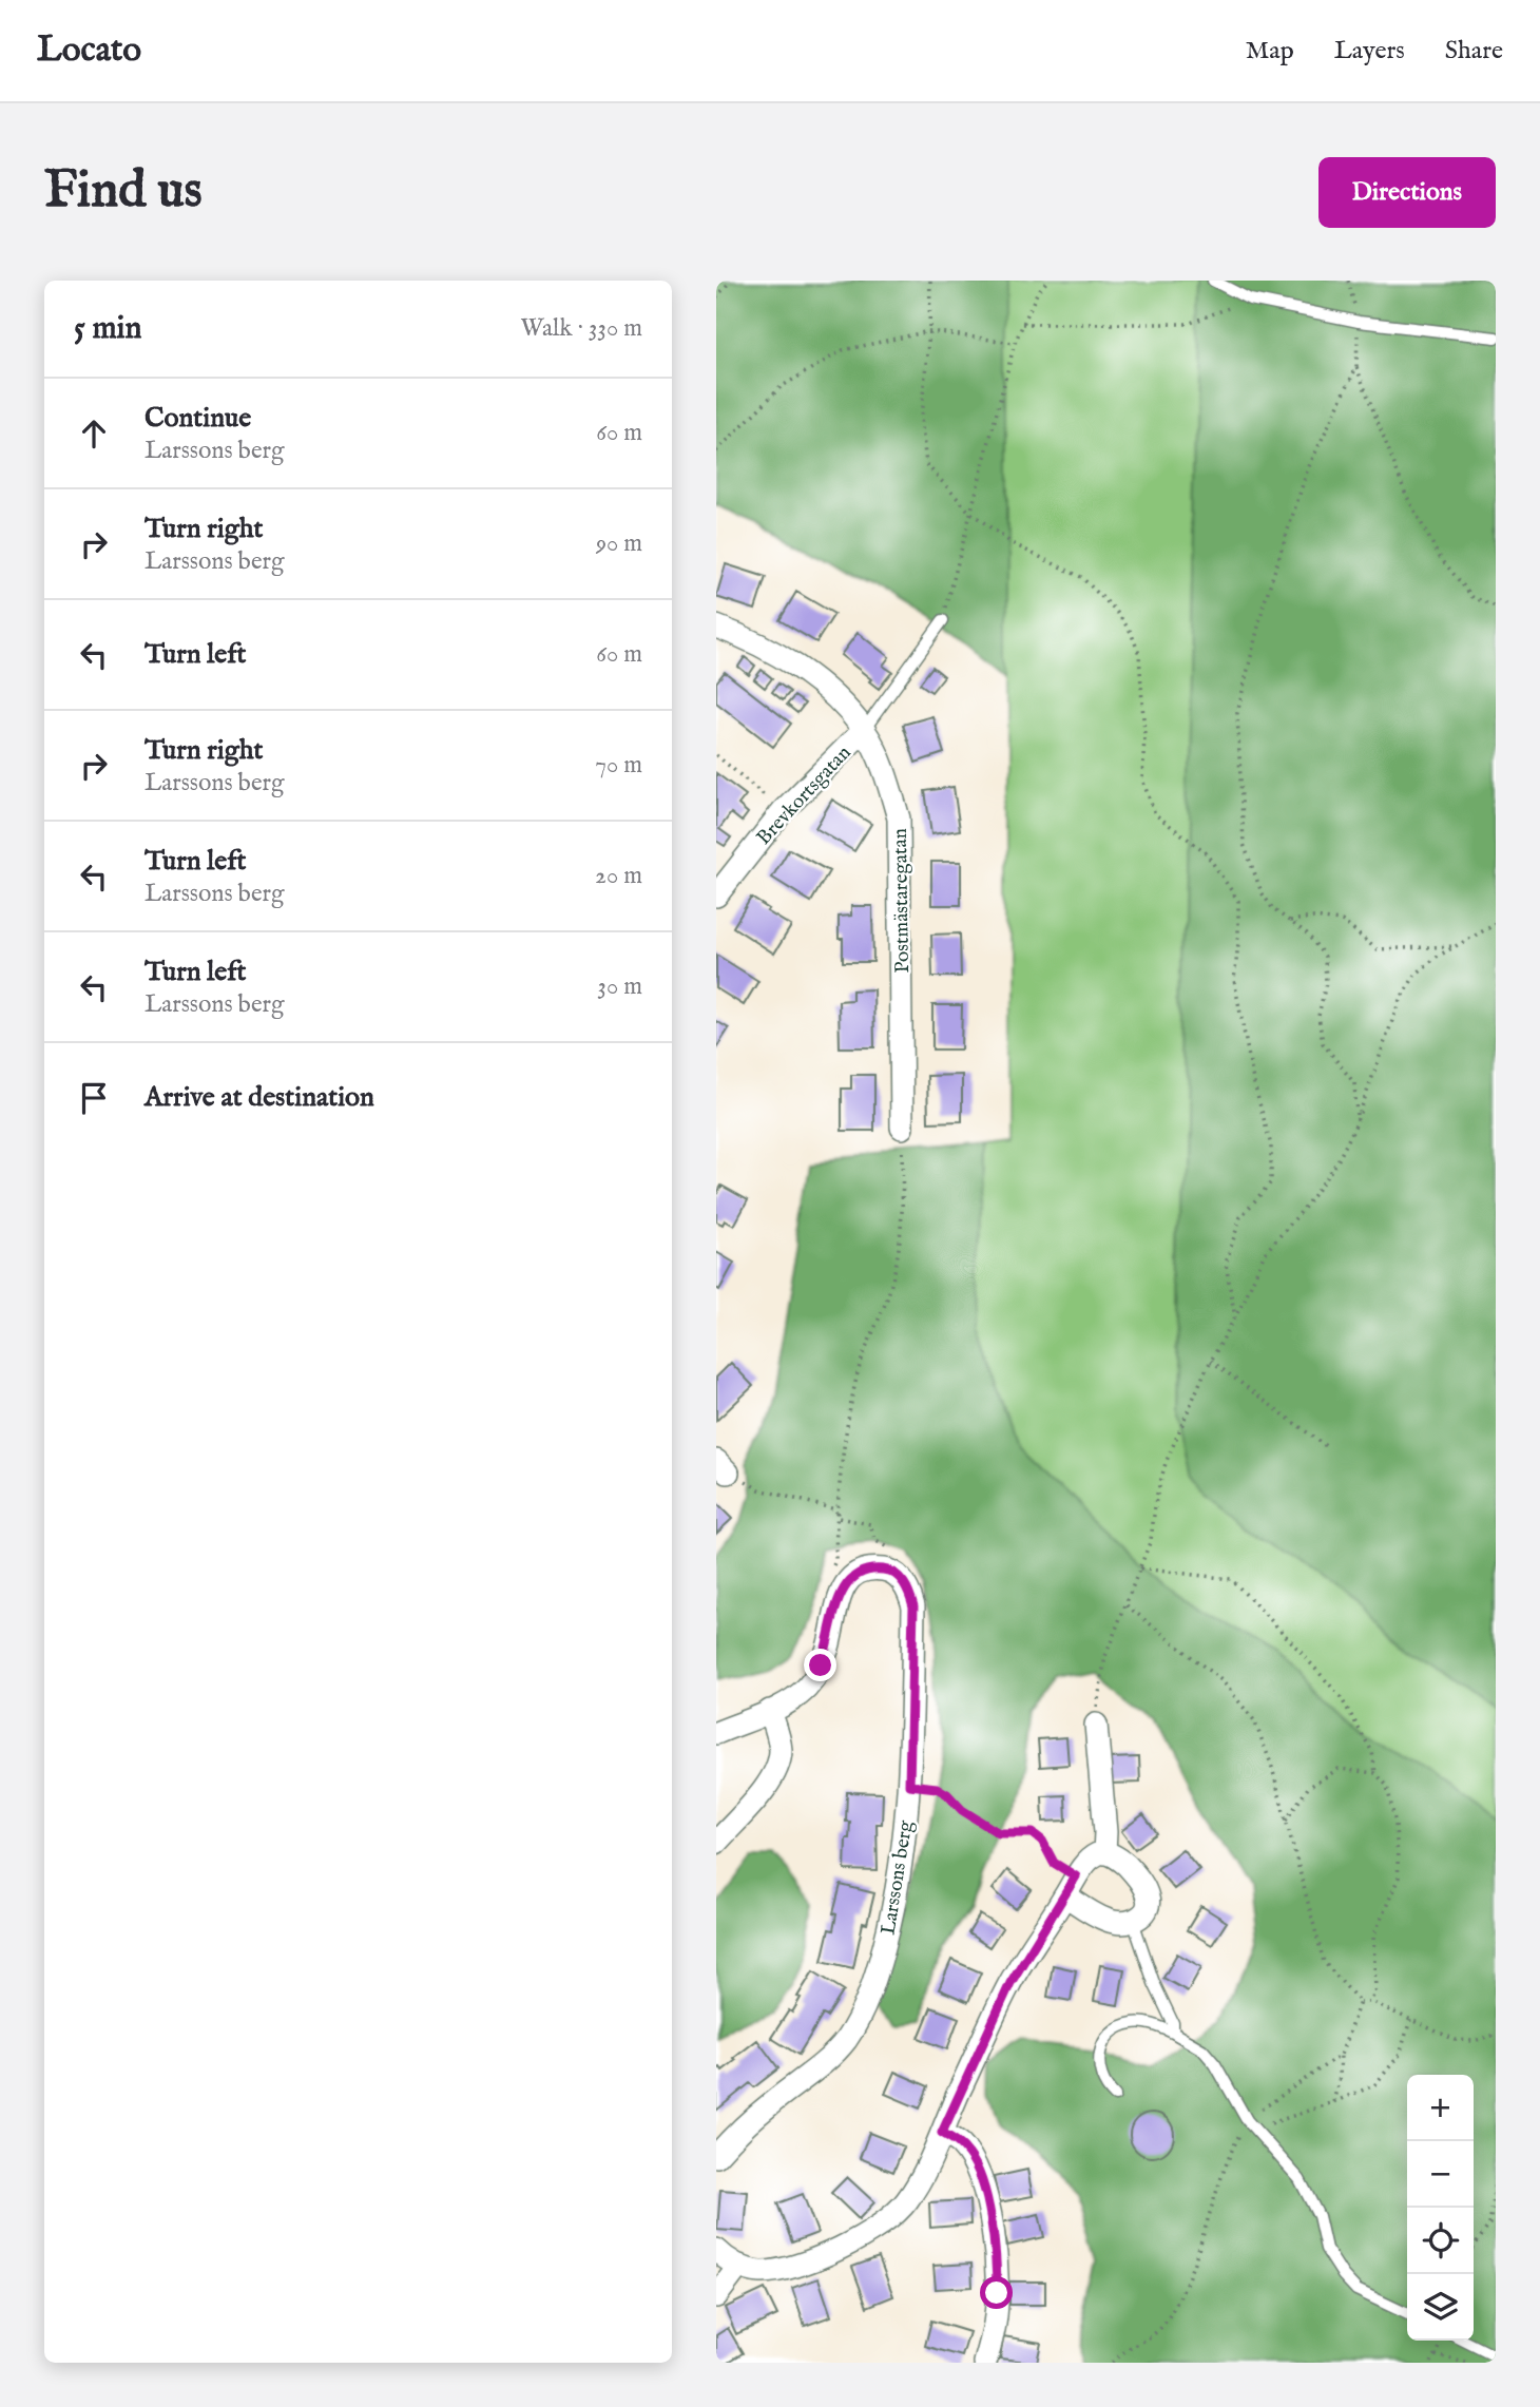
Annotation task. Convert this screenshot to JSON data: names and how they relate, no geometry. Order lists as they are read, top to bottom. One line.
{"streets":{"street":["Brevkortsgatan","Postmästaregatan","Larssons berg"]},"crossings":[["Brevkortsgatan","Postmästaregatan"]],"page":{"header":"Locato","nav":["Map","Layers","Share"],"buttons":"Directions","title":"Find us","heading":["5 min","Walk · 330 m"],"list":[["Continue","Larssons berg","60 m"],["Turn right","Larssons berg","90 m"],["Turn left","60 m"],["Turn right","Larssons berg","70 m"],["Turn left","Larssons berg","20 m"],["Turn left","Larssons berg","30 m"],"Arrive at destination"],"map_buttons":["+","−"]}}
